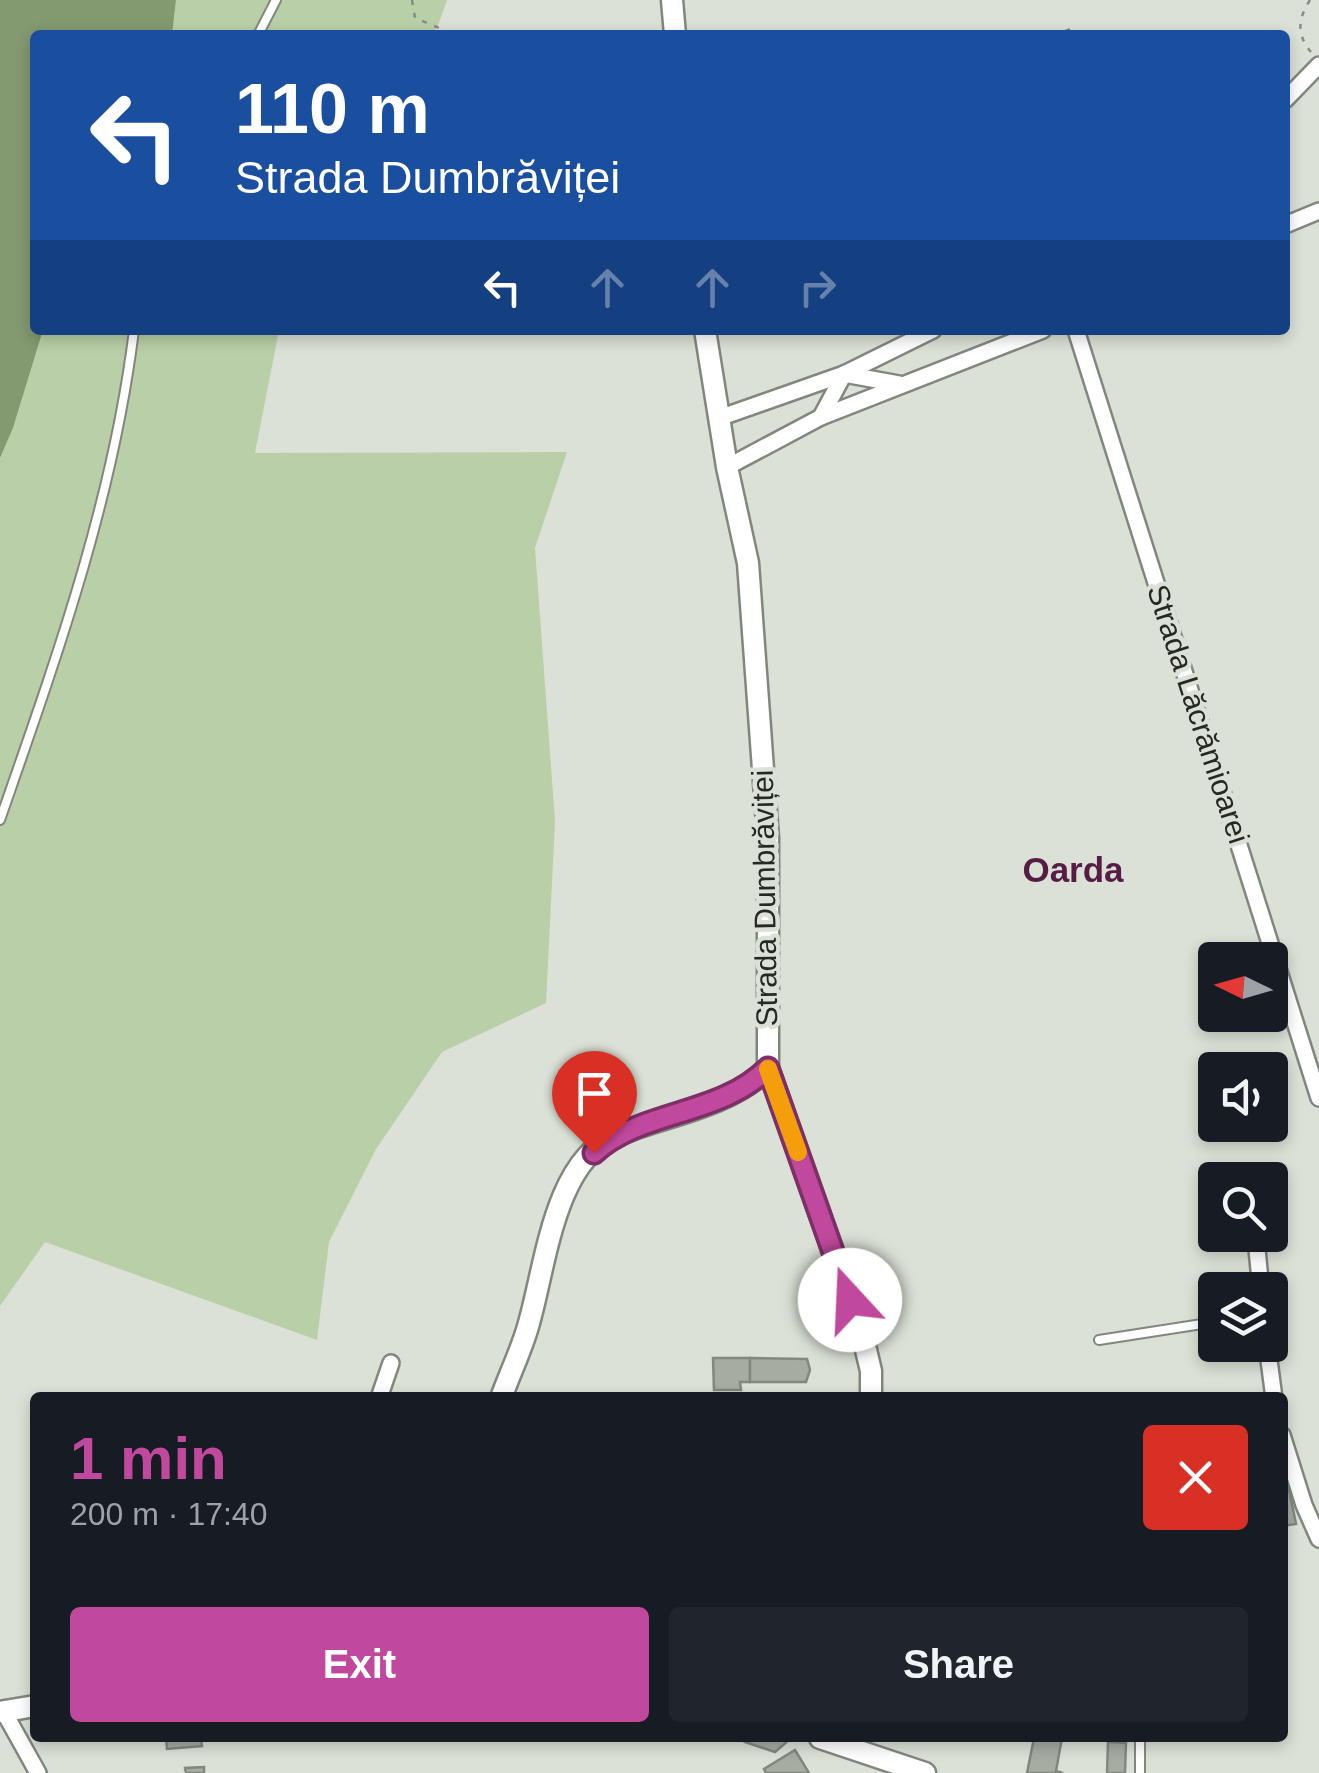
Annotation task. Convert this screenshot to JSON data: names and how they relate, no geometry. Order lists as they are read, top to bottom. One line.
{"streets":{"main road":["Strada Dumbrăviței"],"street":["Strada Lăcrămioarei"]},"districts":["Oarda"],"north":"left","page":{"turn":["110 m","Strada Dumbrăviței"],"heading":["1 min","200 m · 17:40"],"buttons":["Exit","Share"]}}
